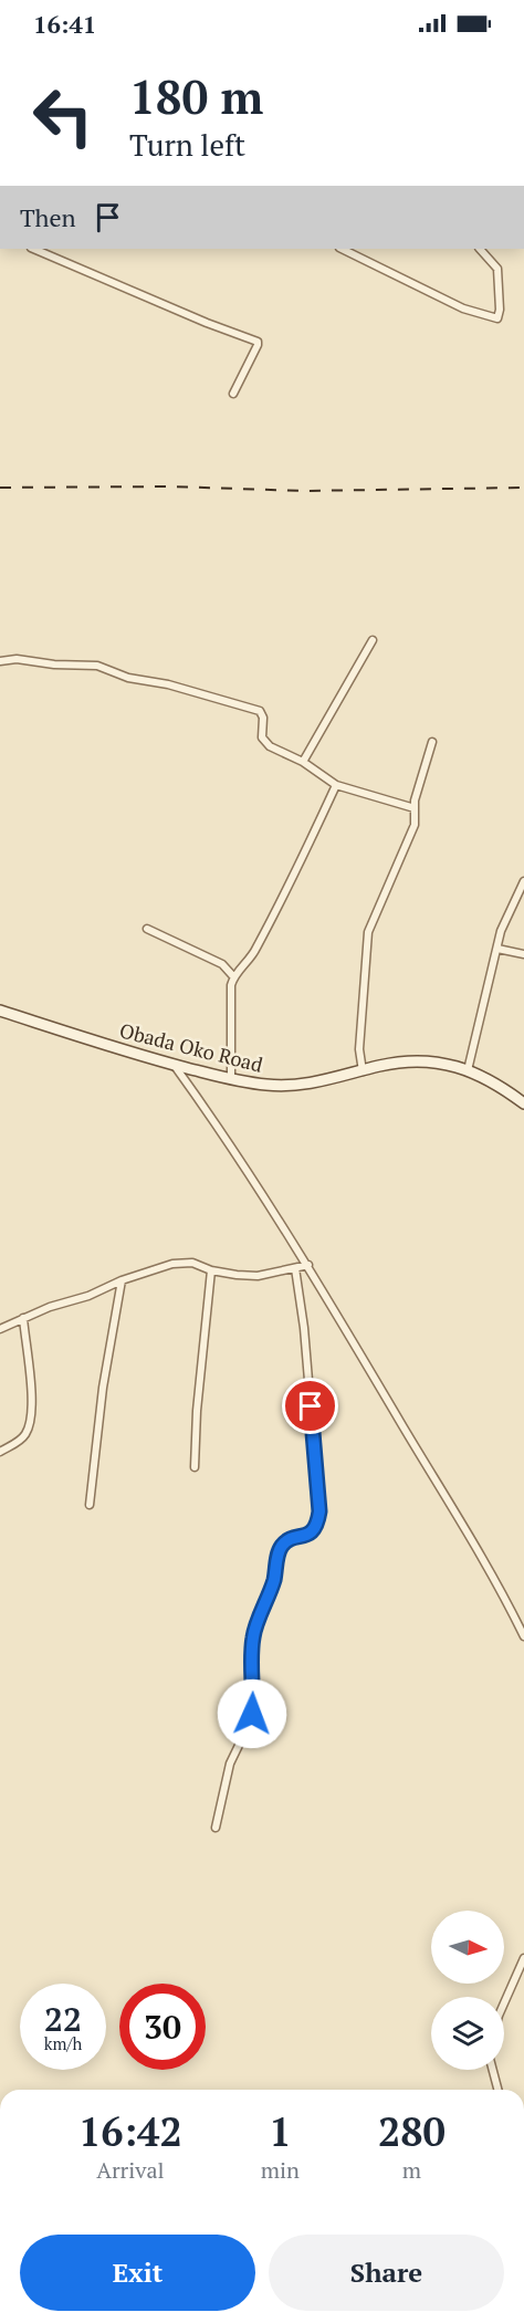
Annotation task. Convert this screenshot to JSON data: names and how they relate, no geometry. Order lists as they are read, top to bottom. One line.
{"streets":{"main road":["Obada Oko Road"]},"north":"right","page":{"status":"16:41","turn":["180 m","Turn left"],"then":"Then","speed":"22 km/h","limit":"30","eta":["16:42","Arrival","1","min","280","m"],"buttons":["Exit","Share"]}}
